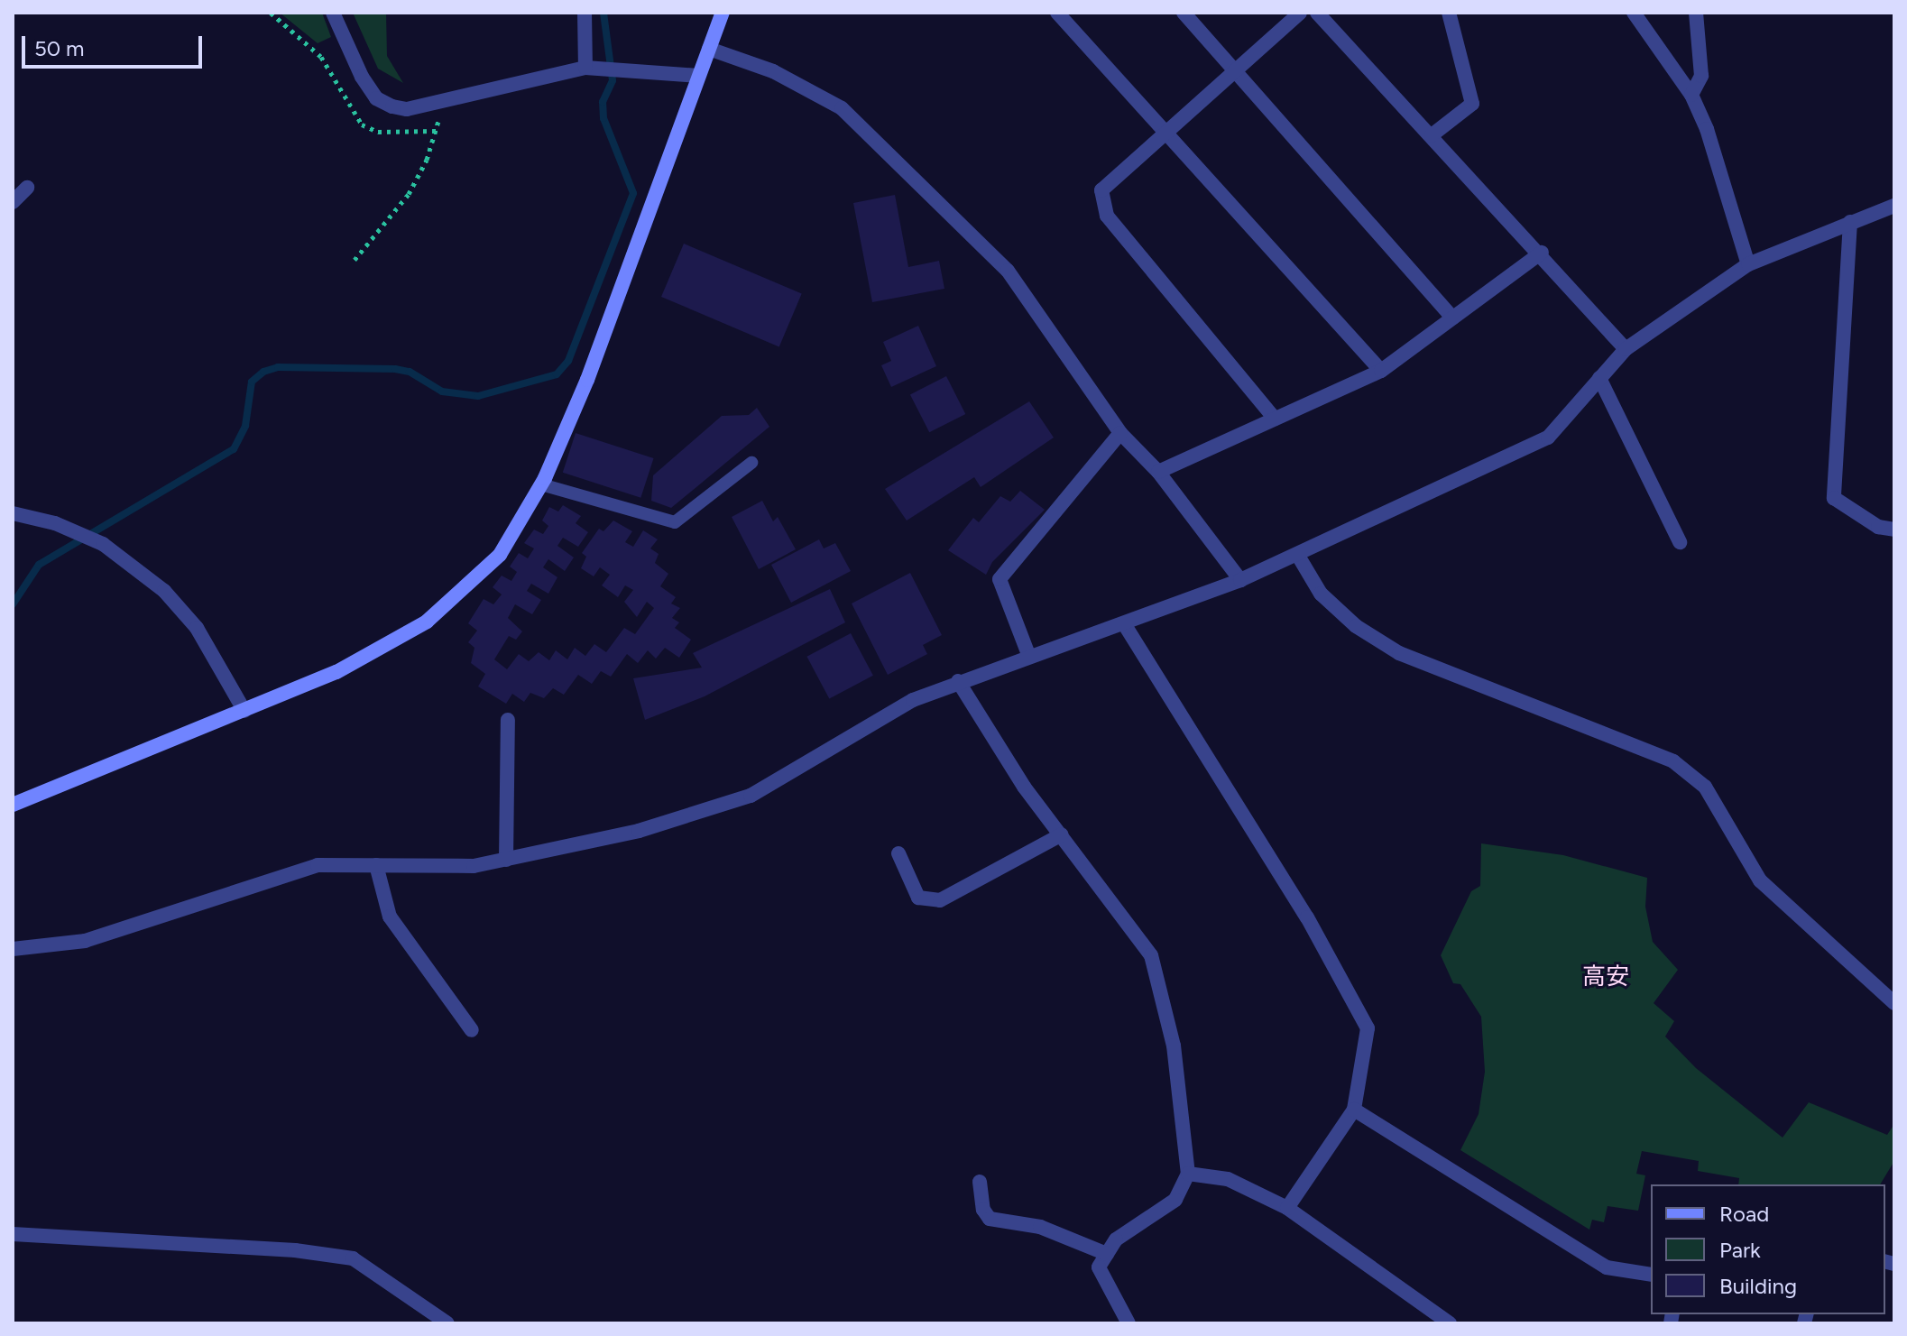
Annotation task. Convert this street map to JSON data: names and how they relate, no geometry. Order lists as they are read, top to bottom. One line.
{"districts":["高安"],"legend":["Road","Park","Building"],"scale_bar":"50 m"}
